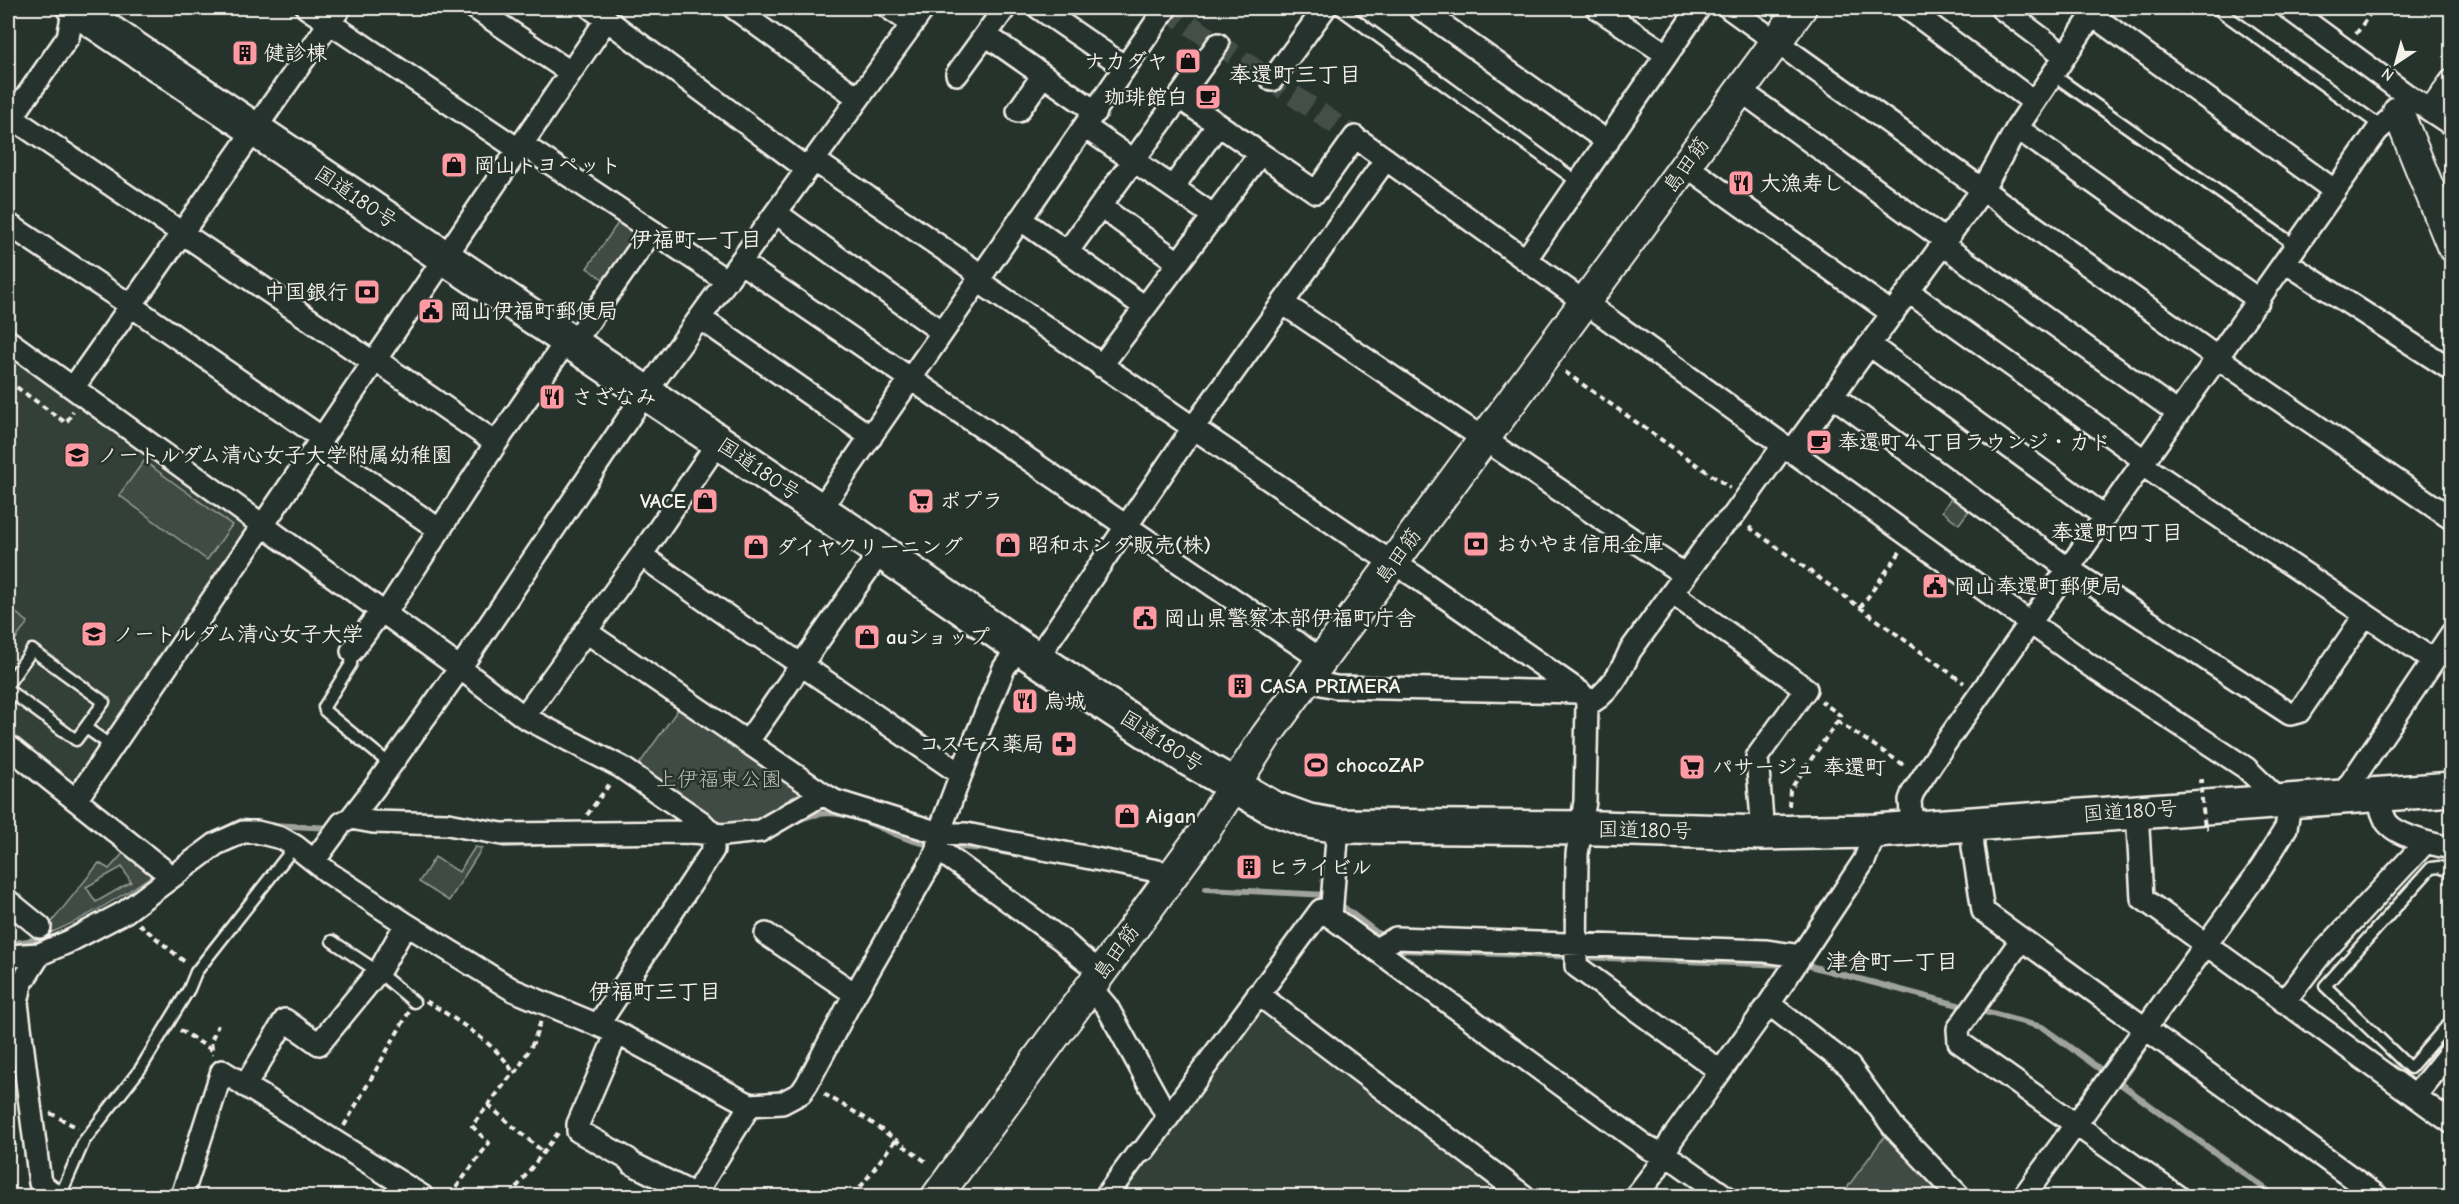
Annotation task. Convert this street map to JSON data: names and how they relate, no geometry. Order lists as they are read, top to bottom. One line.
{"streets":{"highway":["国道180号"],"street":["島田筋"]},"crossings":[["島田筋","国道180号"]],"districts":["奉還町三丁目","伊福町一丁目","奉還町四丁目","津倉町一丁目","伊福町三丁目"],"parks":["上伊福東公園"],"places":{"building":["健診棟","CASA PRIMERA","ヒライビル"],"shop":["ナカダヤ","岡山トヨペット","VACE","昭和ホンダ販売(株)","ダイヤクリーニング","auショップ","Aigan"],"cafe":["珈琲館白","奉還町４丁目ラウンジ・カド"],"restaurant":["大漁寿し","さざなみ","烏城"],"bank":["中国銀行","おかやま信用金庫"],"public building":["岡山伊福町郵便局","岡山奉還町郵便局","岡山県警察本部伊福町庁舎"],"school or university":["ノートルダム清心女子大学附属幼稚園","ノートルダム清心女子大学"],"supermarket":["ポプラ","パサージュ 奉還町"],"pharmacy":["コスモス薬局"],"sports":["chocoZAP"]},"north":"bottom left"}
